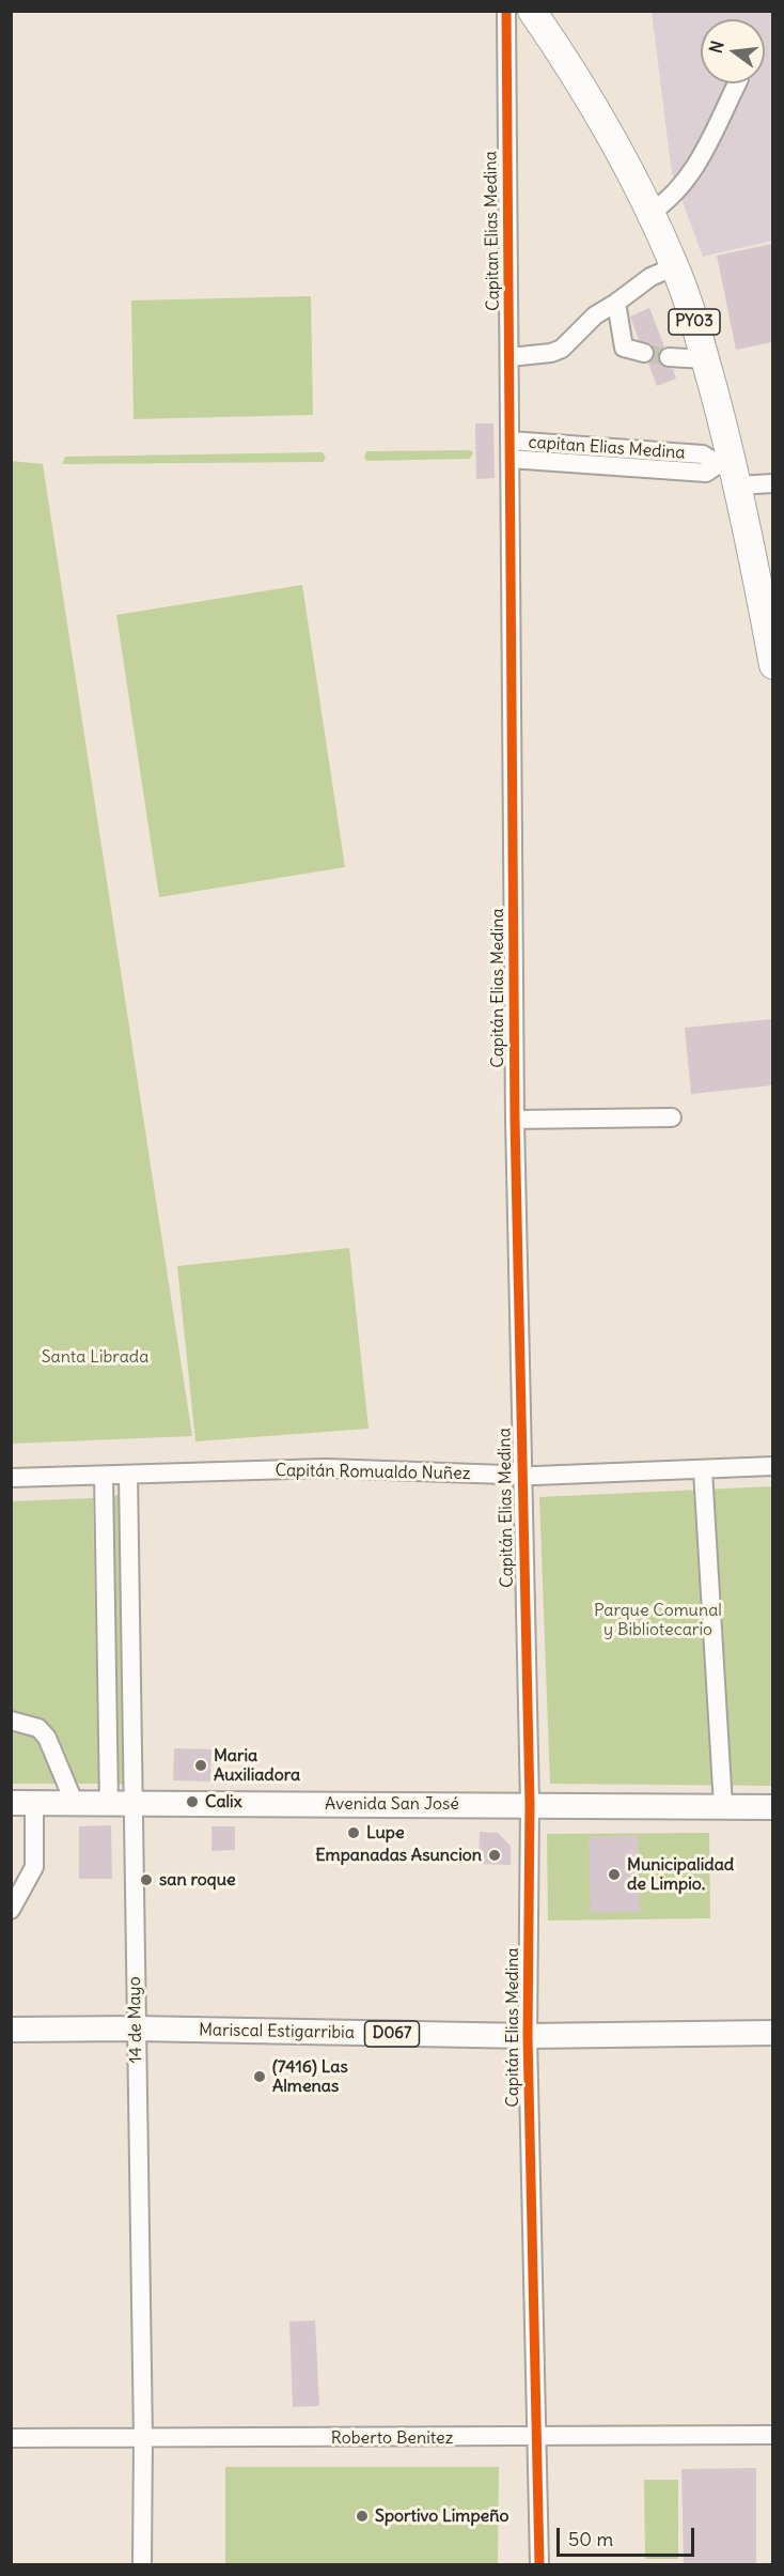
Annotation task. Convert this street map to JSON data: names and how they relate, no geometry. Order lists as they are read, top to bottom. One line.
{"streets":{"highway":["PY03"],"main road":["Avenida San José","Mariscal Estigarribia","D067"],"street":["Capitan Elias Medina","capitan Elias Medina","Capitán Elias Medina","Capitán Romualdo Nuñez","14 de Mayo","Roberto Benitez"]},"crossings":[["Capitan Elias Medina","PY03"],["Capitan Elias Medina","capitan Elias Medina"],["Capitan Elias Medina","Capitán Elias Medina"],["capitan Elias Medina","Capitán Elias Medina"],["Capitán Elias Medina","Capitán Romualdo Nuñez"],["Capitán Elias Medina","Avenida San José"],["Capitán Elias Medina","Mariscal Estigarribia"],["Capitán Elias Medina","Roberto Benitez"],["Capitán Romualdo Nuñez","14 de Mayo"],["Avenida San José","14 de Mayo"],["14 de Mayo","Mariscal Estigarribia"],["14 de Mayo","Roberto Benitez"]],"parks":["Santa Librada","Parque Comunal y Bibliotecario"],"places":["Maria Auxiliadora","Calix","Lupe","Empanadas Asuncion","Municipalidad de Limpio.","san roque","(7416) Las Almenas","Sportivo Limpeño"],"scale_bar":"50 m","north":"left"}
